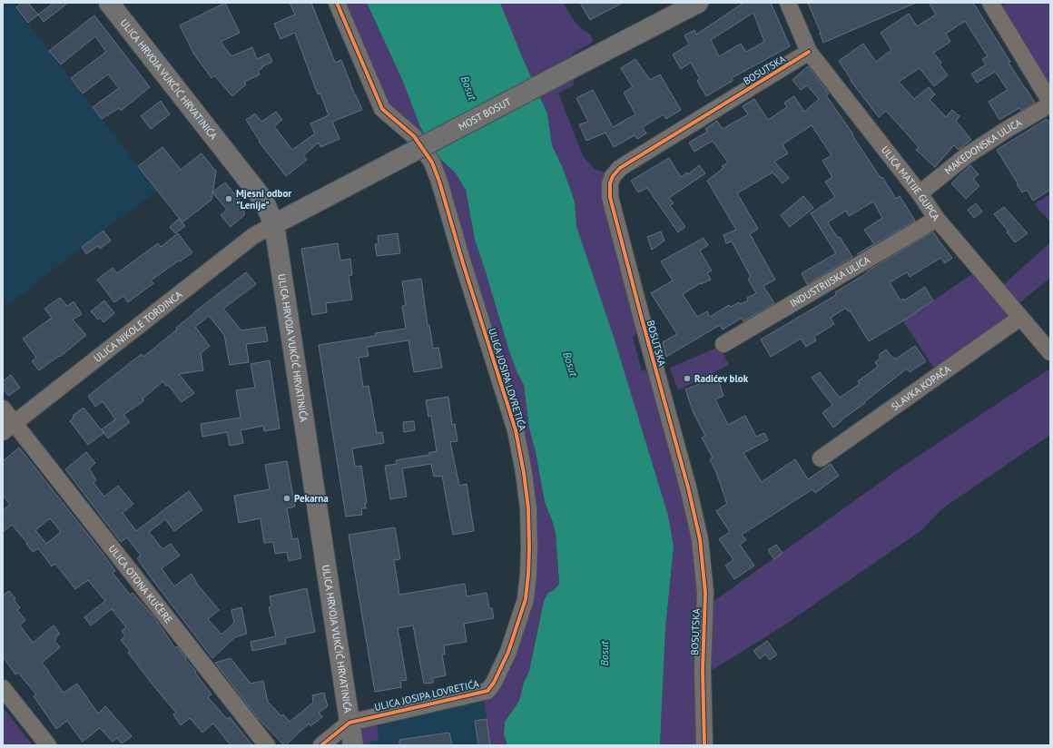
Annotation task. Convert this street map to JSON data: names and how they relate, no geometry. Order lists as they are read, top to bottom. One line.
{"streets":{"main road":["ULICA HRVOJA VUKČIĆ HRVATINIĆA","MOST BOSUT"],"street":["BOSUTSKA","MAKEDONSKA ULICA","ULICA MATIJE GUPCA","INDUSTRIJSKA ULICA","ULICA NIKOLE TORDINCA","ULICA JOSIPA LOVRETIĆA","SLAVKA KOPAČA","ULICA OTONA KUČERE"]},"crossings":[["BOSUTSKA","ULICA MATIJE GUPCA"],["ULICA HRVOJA VUKČIĆ HRVATINIĆA","MOST BOSUT"],["ULICA HRVOJA VUKČIĆ HRVATINIĆA","ULICA NIKOLE TORDINCA"],["ULICA HRVOJA VUKČIĆ HRVATINIĆA","ULICA JOSIPA LOVRETIĆA"],["MOST BOSUT","ULICA NIKOLE TORDINCA"],["MAKEDONSKA ULICA","ULICA MATIJE GUPCA"],["ULICA MATIJE GUPCA","INDUSTRIJSKA ULICA"],["ULICA MATIJE GUPCA","SLAVKA KOPAČA"],["ULICA NIKOLE TORDINCA","ULICA OTONA KUČERE"]],"water":["Bosut"],"places":["Mjesni odbor \"Lenije\"","Radićev blok","Pekarna"]}
